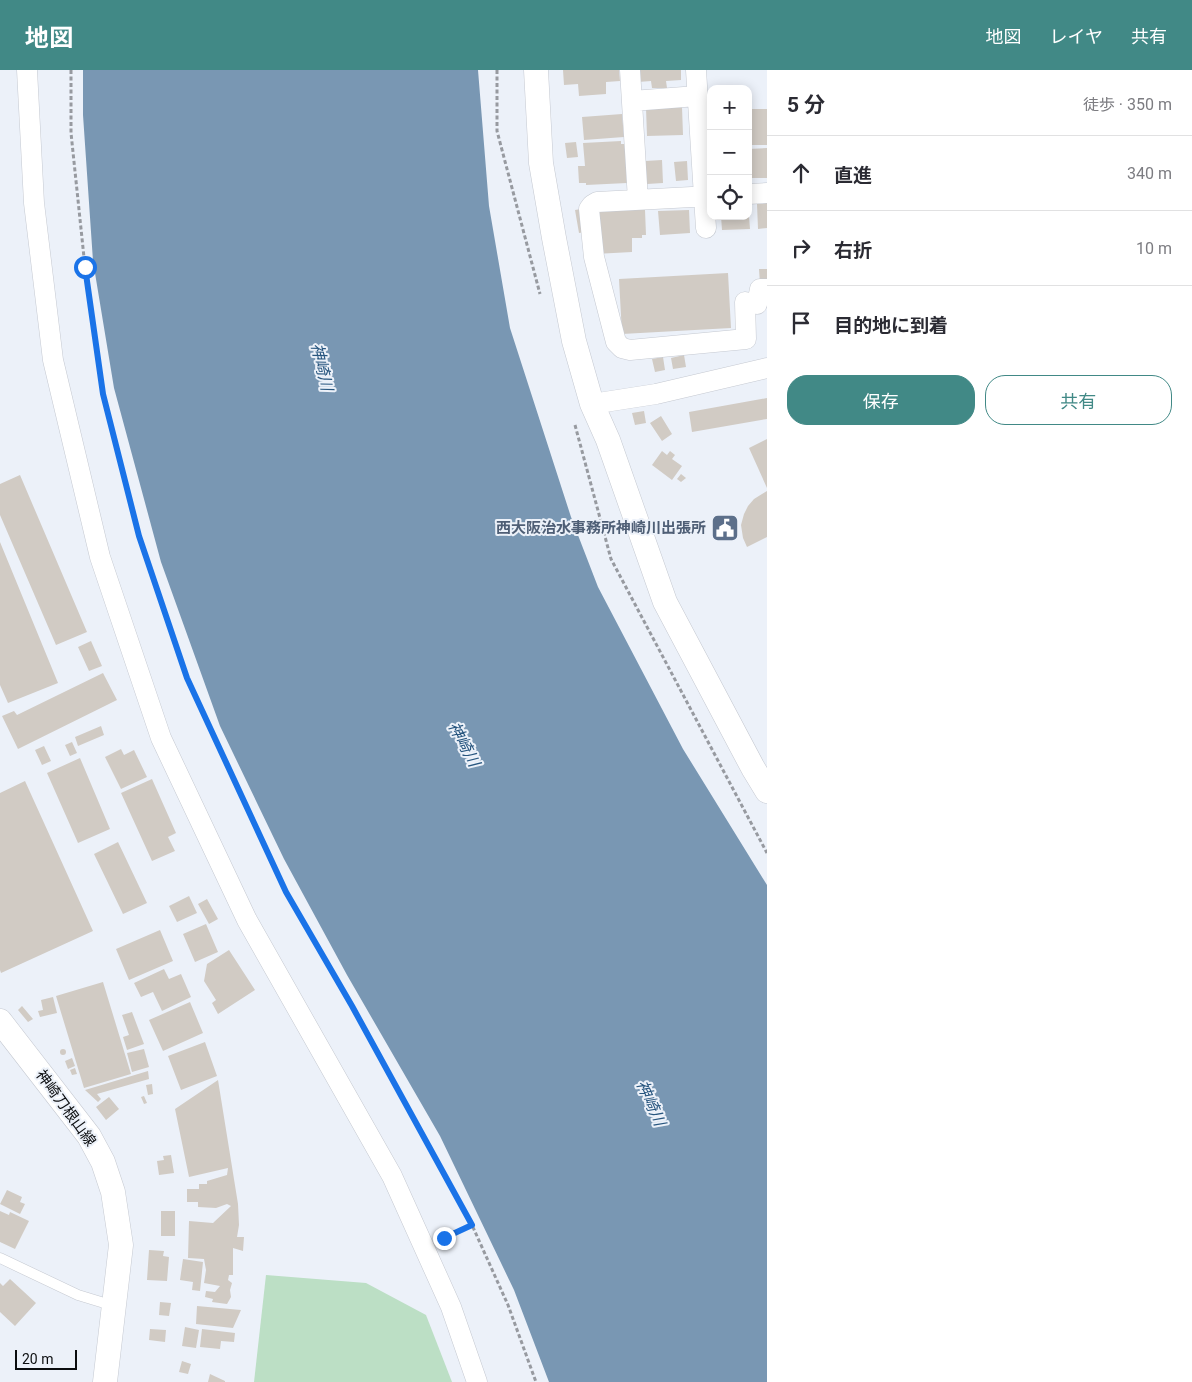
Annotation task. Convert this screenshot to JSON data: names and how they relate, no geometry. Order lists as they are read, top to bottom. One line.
{"streets":{"street":["神崎刀根山線"]},"water":["神崎川"],"places":{"public building":["西大阪治水事務所神崎川出張所"]},"scale_bar":"20 m","page":{"header":"地図","nav":["地図","レイヤ","共有"],"heading":["5 分","徒歩 · 350 m"],"map_buttons":["+","−"],"list":[["直進","340 m"],["右折","10 m"],"目的地に到着"],"buttons":["保存","共有"],"scale":"20 m"}}
